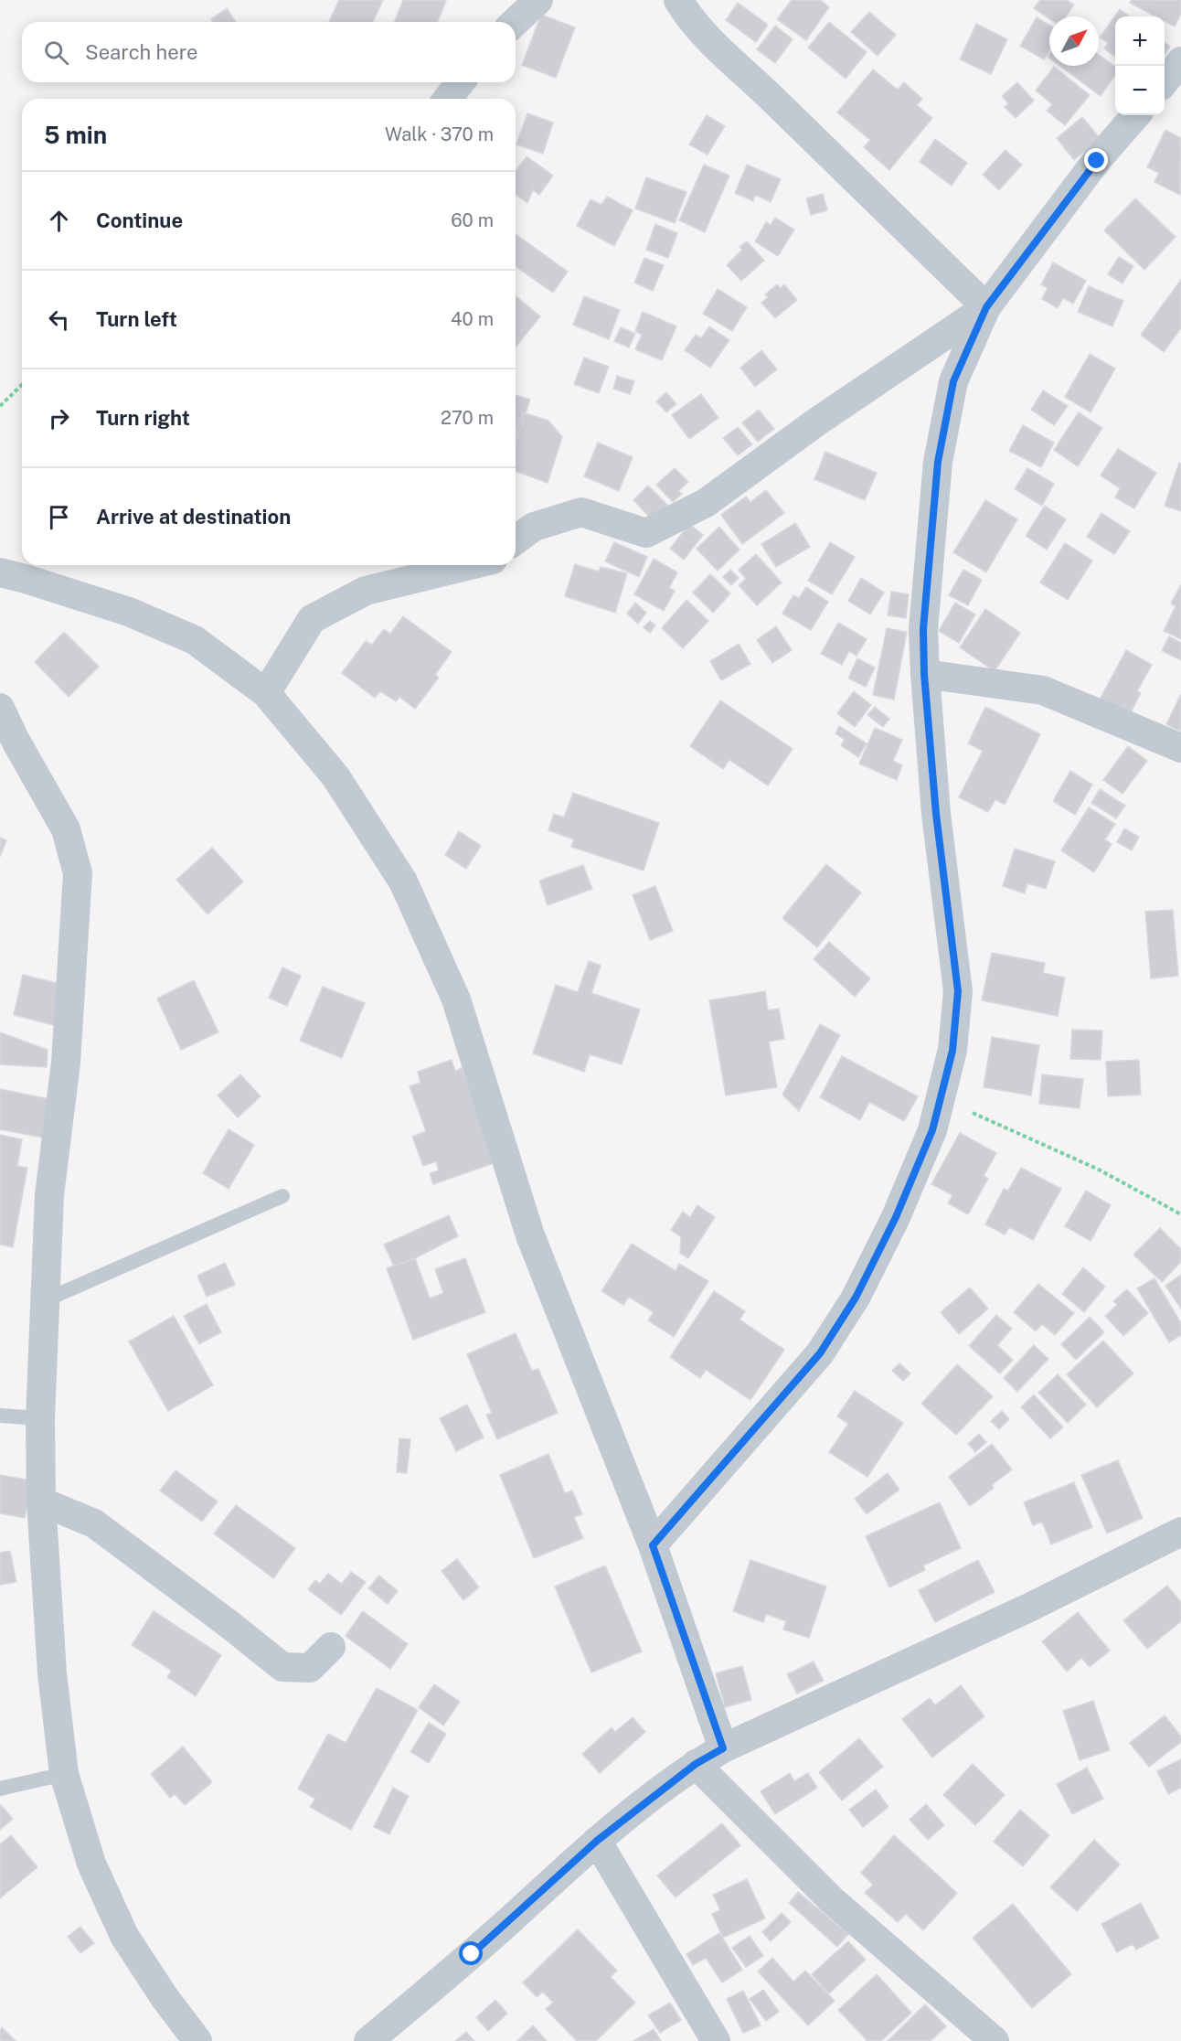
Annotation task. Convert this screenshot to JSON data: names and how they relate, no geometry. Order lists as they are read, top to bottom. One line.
{"north":"top right","page":{"map_buttons":["+","−"],"search":"Search here","heading":["5 min","Walk · 370 m"],"list":[["Continue","60 m"],["Turn left","40 m"],["Turn right","270 m"],"Arrive at destination"]}}
